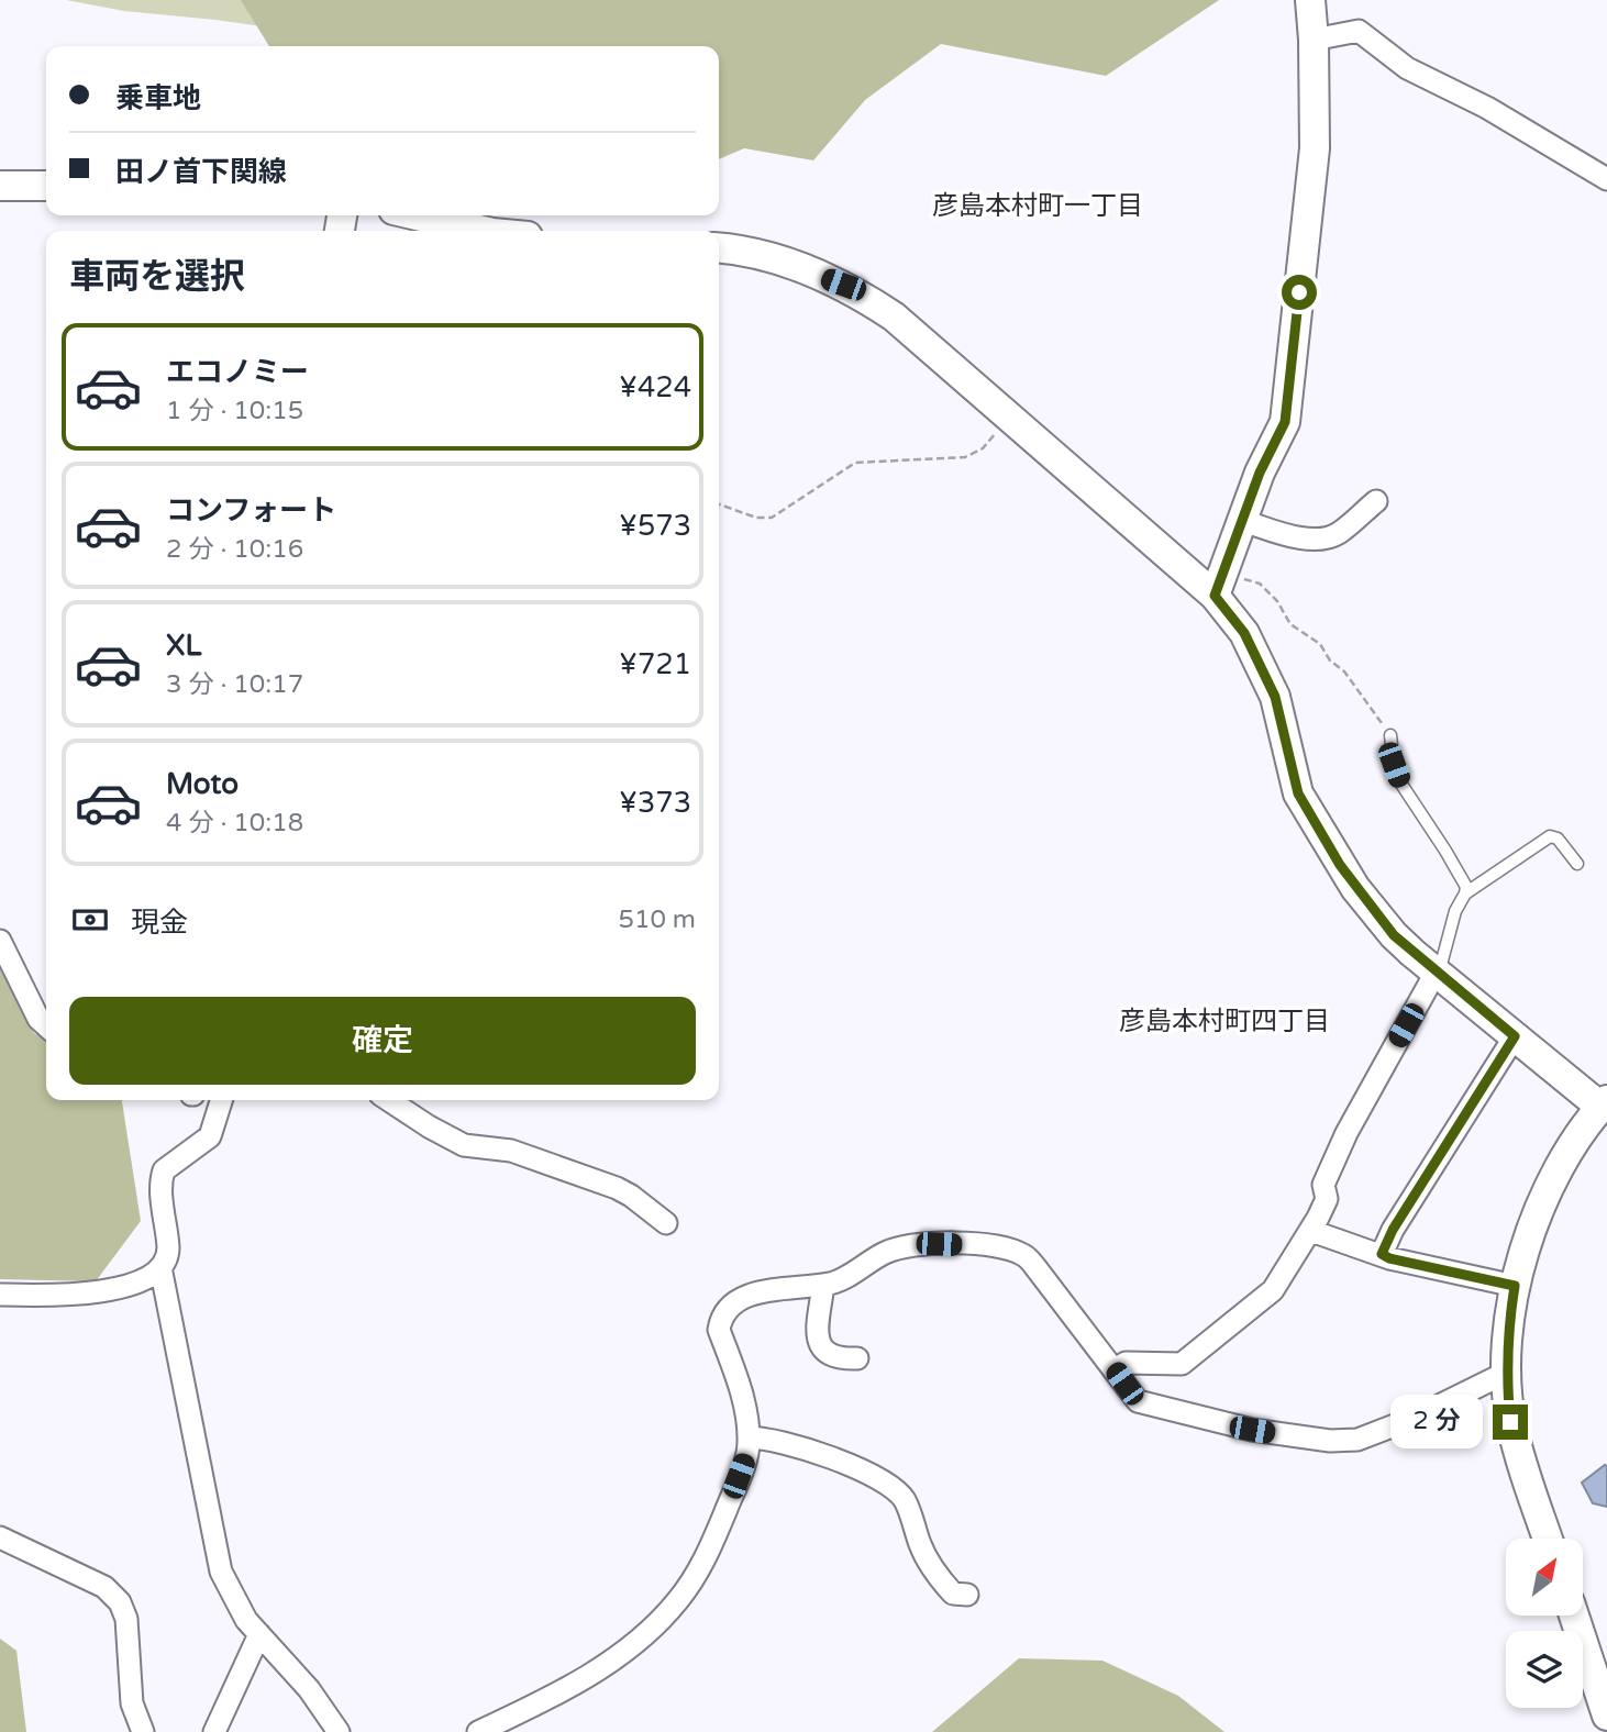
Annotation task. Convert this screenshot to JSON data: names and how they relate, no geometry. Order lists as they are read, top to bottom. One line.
{"districts":["彦島本村町一丁目","彦島本村町四丁目"],"north":"top right","page":{"banner":["乗車地","田ノ首下関線"],"heading":"車両を選択","list":[{"name":"エコノミー","note":"1 分 · 10:15","value":"¥424"},{"name":"コンフォート","note":"2 分 · 10:16","value":"¥573"},{"name":"XL","note":"3 分 · 10:17","value":"¥721"},{"name":"Moto","note":"4 分 · 10:18","value":"¥373"}],"pay":["現金","510 m"],"buttons":"確定","bubble":"2 分"}}
